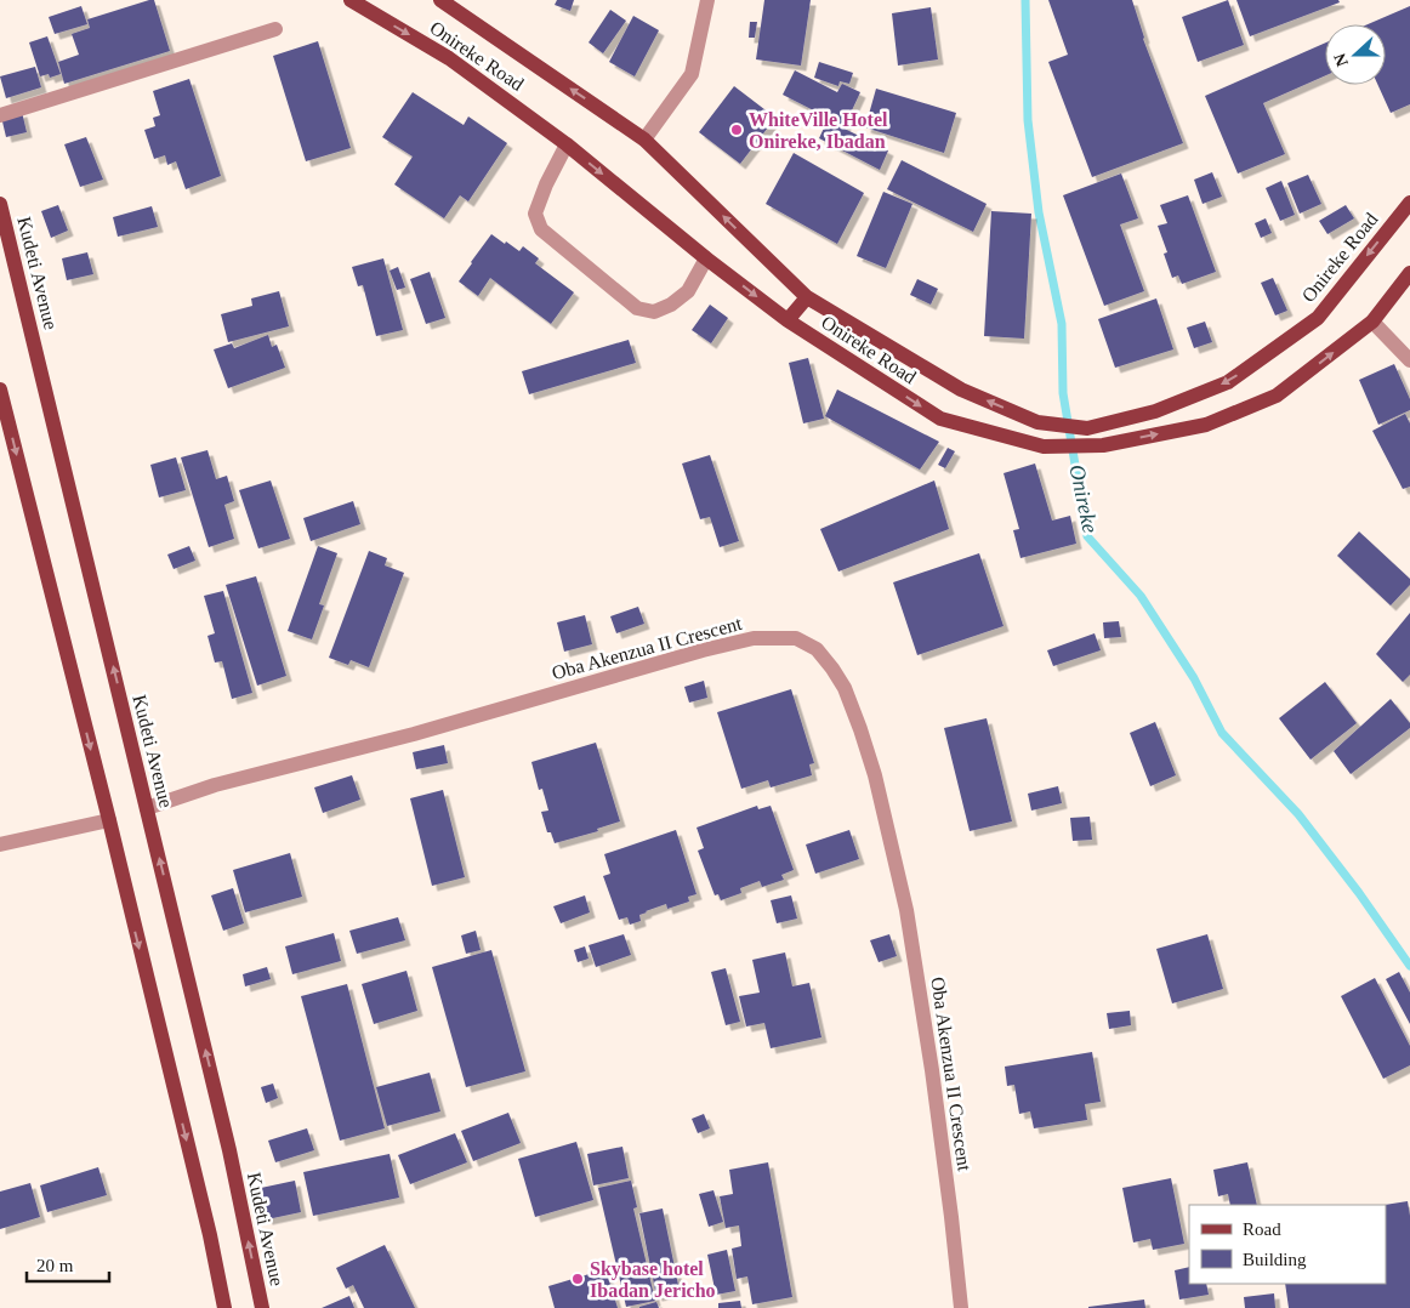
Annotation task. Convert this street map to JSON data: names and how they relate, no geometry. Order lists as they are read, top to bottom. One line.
{"streets":{"main road":["Onireke Road","Kudeti Avenue"],"street":["Oba Akenzua II Crescent"]},"crossings":[["Kudeti Avenue","Oba Akenzua II Crescent"]],"water":["Onireke"],"places":["WhiteVille Hotel Onireke, Ibadan","Skybase hotel Ibadan Jericho"],"legend":["Road","Building"],"scale_bar":"20 m","north":"left"}
